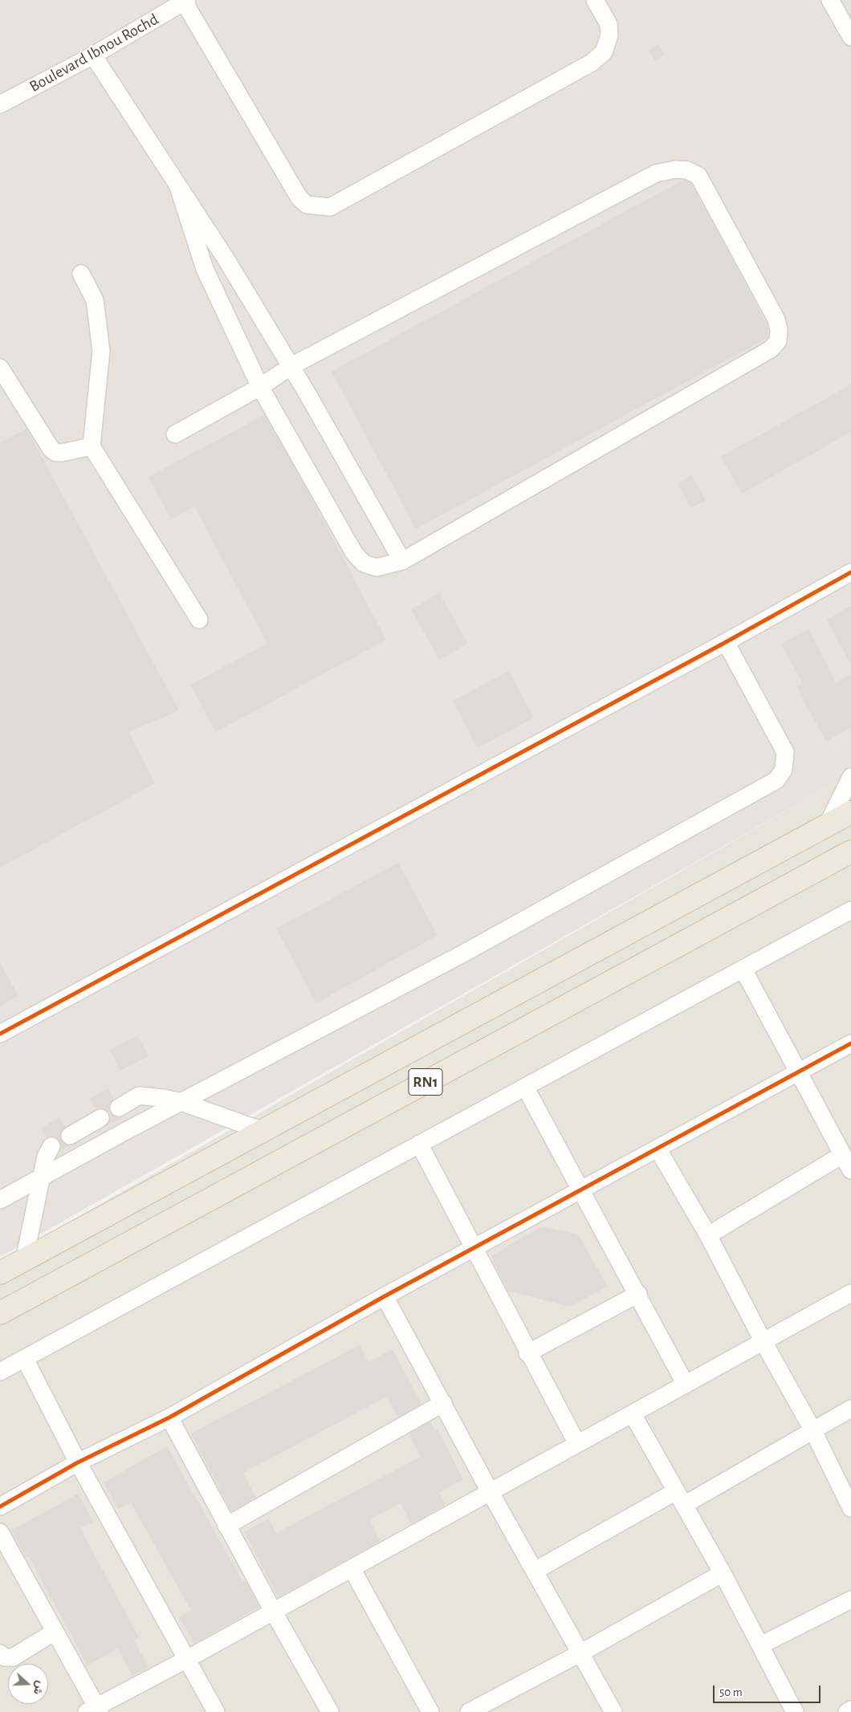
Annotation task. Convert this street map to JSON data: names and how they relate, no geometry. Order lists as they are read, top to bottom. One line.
{"streets":{"highway":["RN1"],"street":["Boulevard Ibnou Rochd"]},"scale_bar":"50 m","north":"right"}
